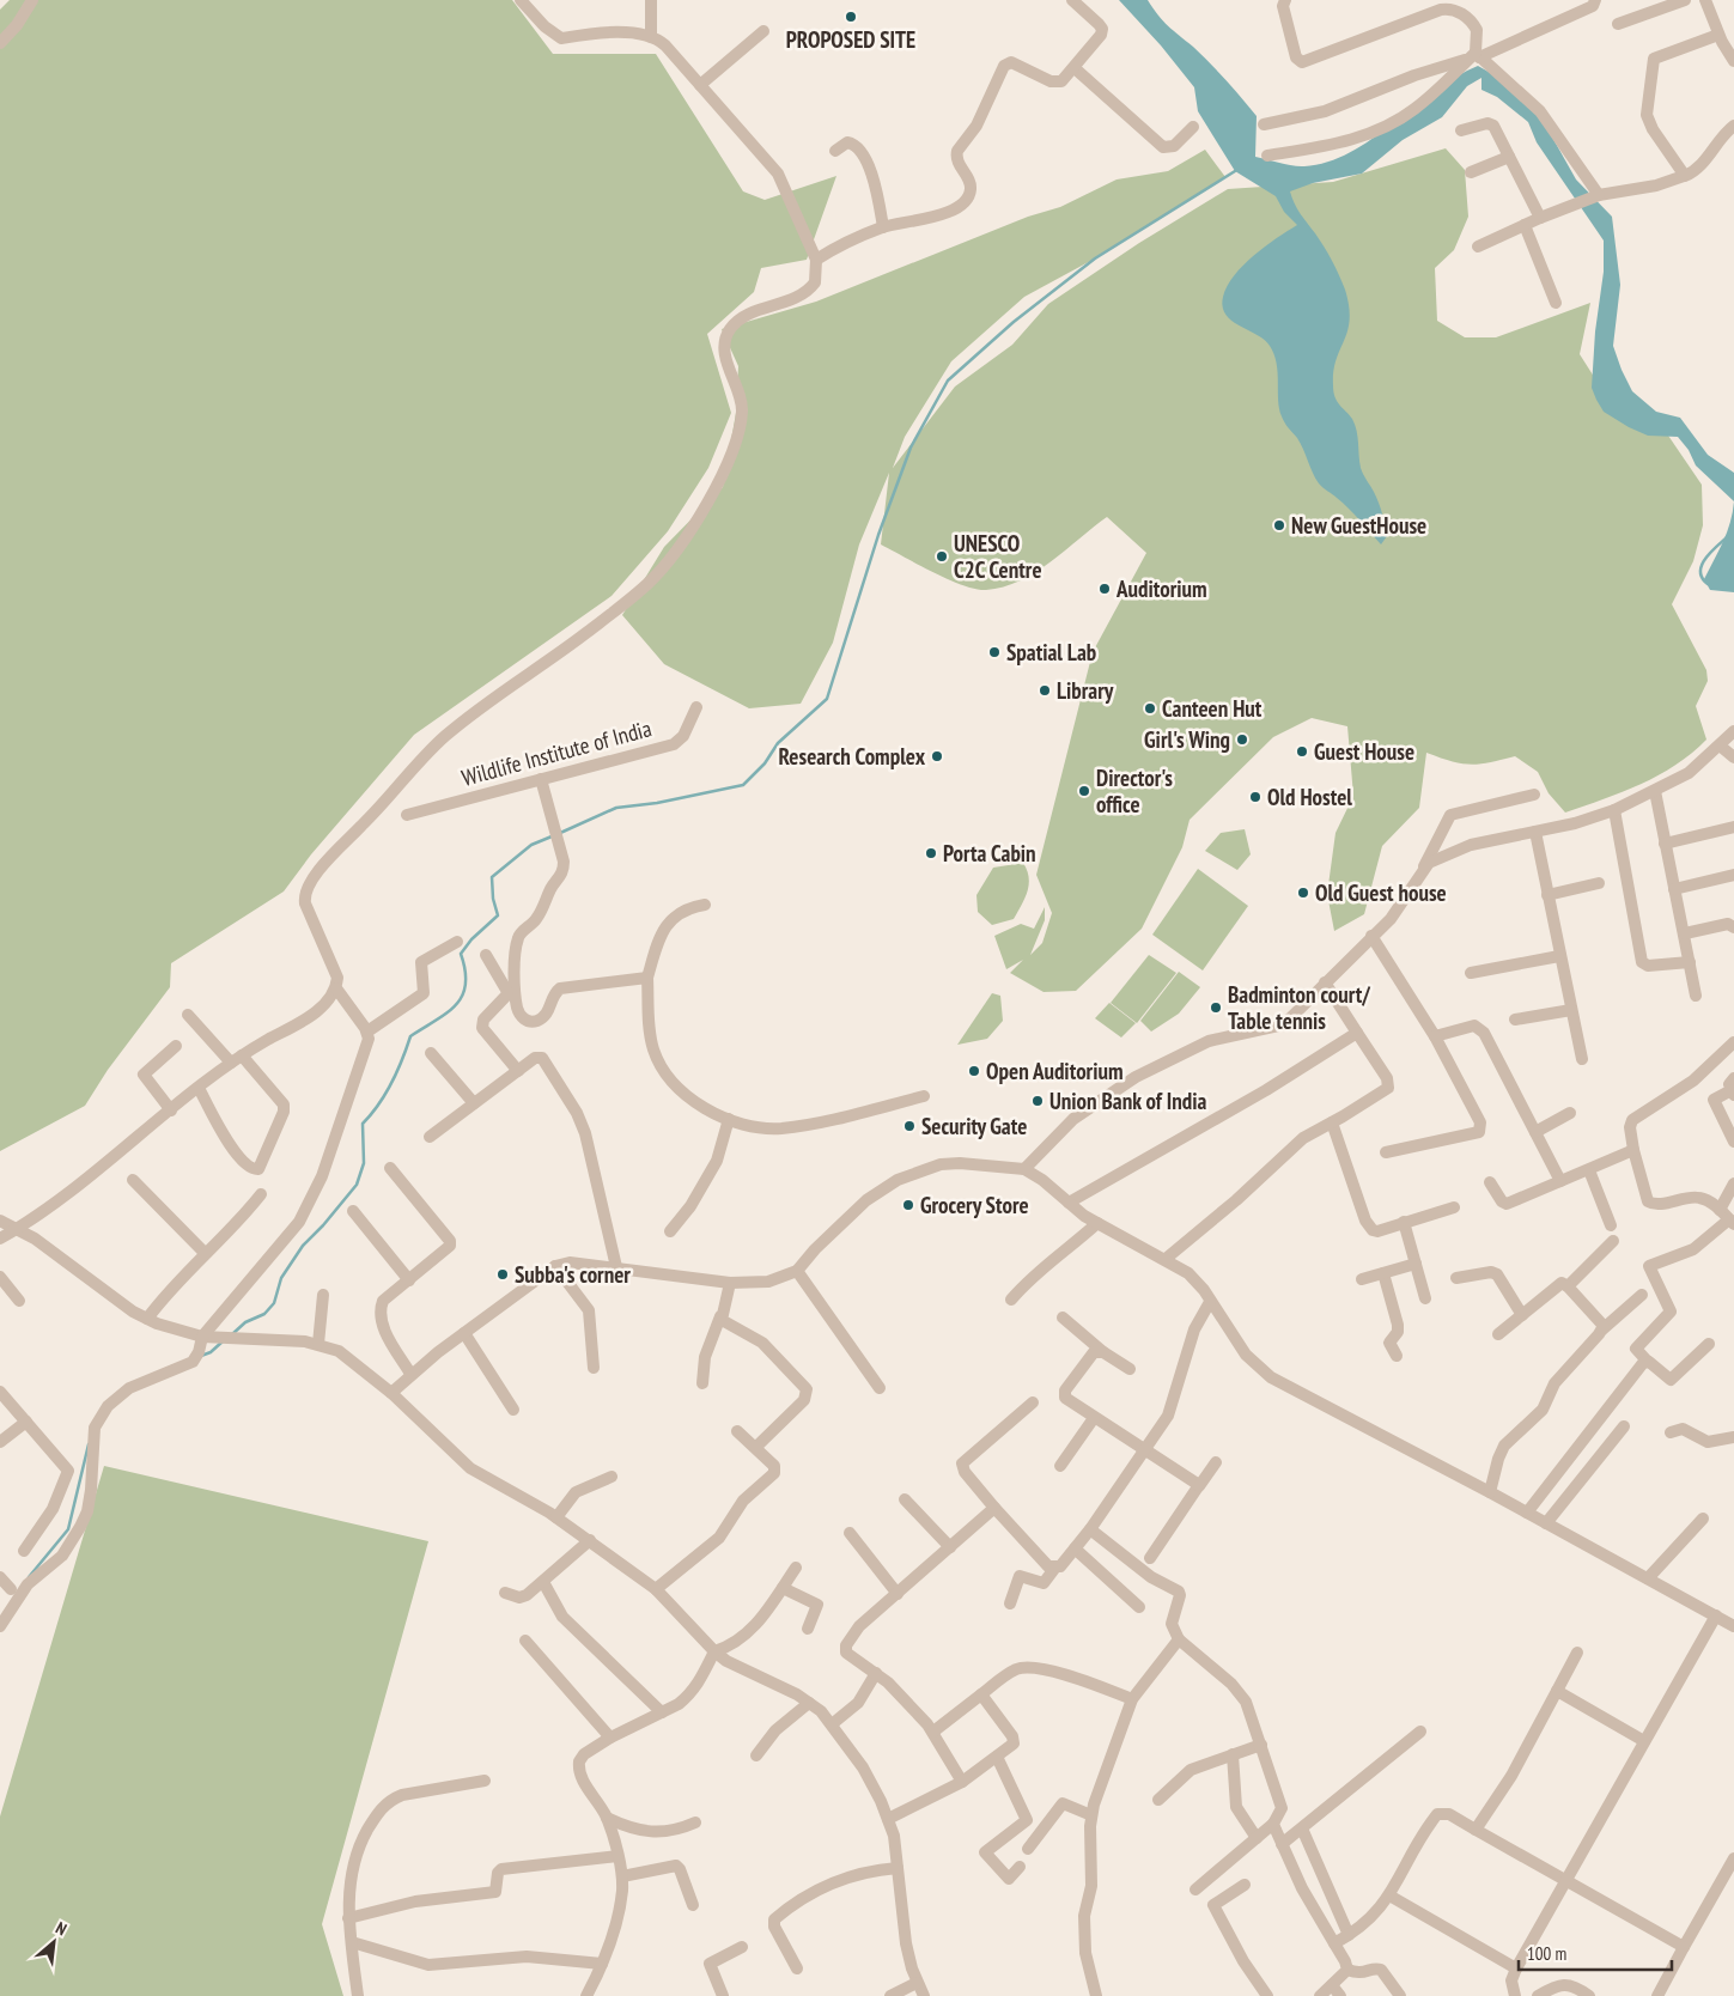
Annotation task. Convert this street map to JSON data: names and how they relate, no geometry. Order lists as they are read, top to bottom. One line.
{"streets":{"street":["Wildlife Institute of India"]},"places":["PROPOSED SITE","New GuestHouse","UNESCO C2C Centre","Auditorium","Spatial Lab","Library","Canteen Hut","Girl's Wing","Guest House","Research Complex","Director's office","Old Hostel","Porta Cabin","Old Guest house","Badminton court/ Table tennis","Open Auditorium","Union Bank of India","Security Gate","Grocery Store","Subba's corner"],"scale_bar":"100 m","north":"top right"}
